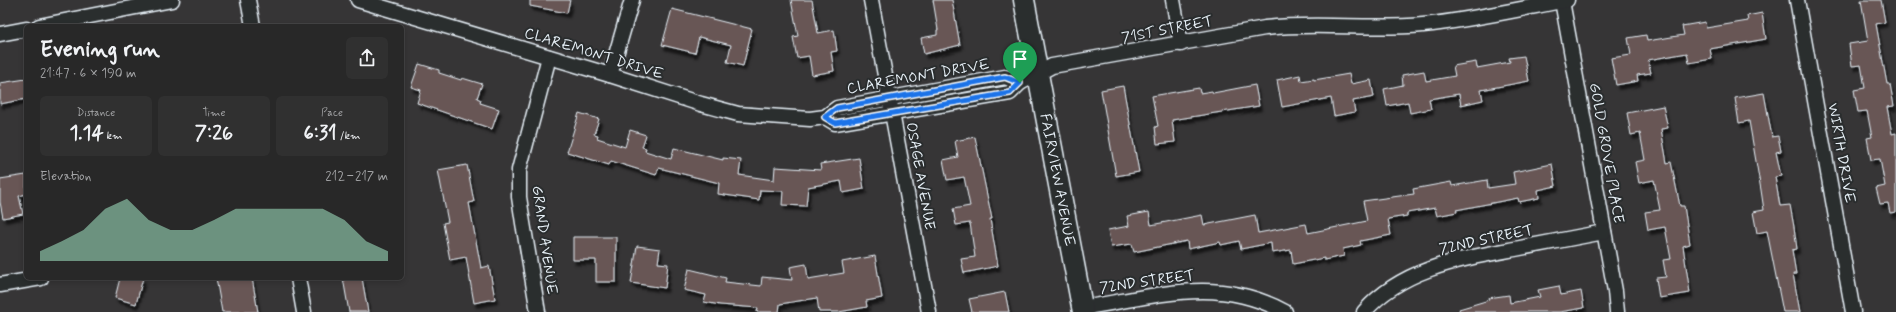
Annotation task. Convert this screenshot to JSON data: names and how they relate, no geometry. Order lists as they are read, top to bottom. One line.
{"streets":{"street":["71ST STREET","CLAREMONT DRIVE","GOLD GROVE PLACE","WIRTH DRIVE","OSAGE AVENUE","FAIRVIEW AVENUE","72ND STREET","GRAND AVENUE"]},"crossings":[["71ST STREET","CLAREMONT DRIVE"],["71ST STREET","GOLD GROVE PLACE"],["71ST STREET","FAIRVIEW AVENUE"],["CLAREMONT DRIVE","OSAGE AVENUE"],["CLAREMONT DRIVE","FAIRVIEW AVENUE"],["CLAREMONT DRIVE","GRAND AVENUE"],["GOLD GROVE PLACE","72ND STREET"],["FAIRVIEW AVENUE","72ND STREET"]],"page":{"heading":["Evening run","21:47 · 6 × 190 m"],"stats":[["Distance","1.14 km"],["Time","7:26"],["Pace","6:31 /km"]],"chart":["Elevation","212–217 m"]}}
